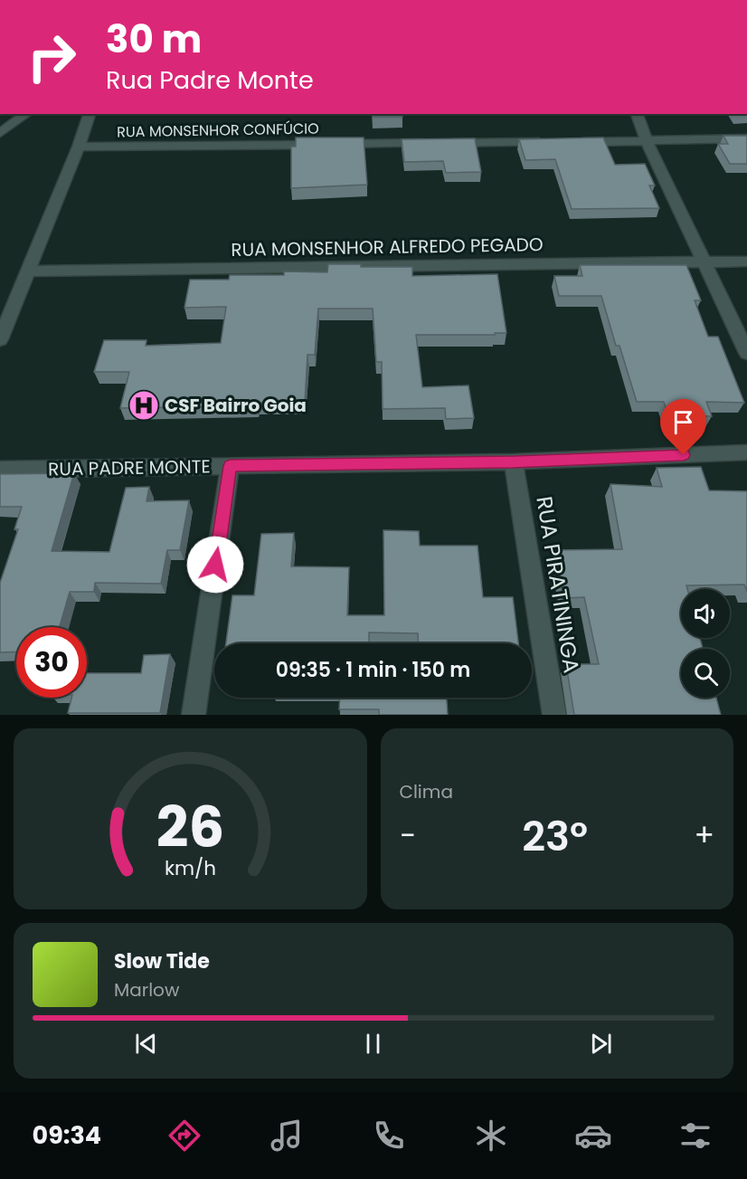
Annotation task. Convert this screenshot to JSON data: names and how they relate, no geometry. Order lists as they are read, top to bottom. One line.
{"streets":{"street":["RUA MONSENHOR CONFÚCIO","RUA MONSENHOR ALFREDO PEGADO","RUA PADRE MONTE","RUA PIRATININGA"]},"crossings":[["RUA PADRE MONTE","RUA PIRATININGA"]],"places":{"hospital":["CSF Bairro Goia"]},"page":{"turn":["30 m","Rua Padre Monte"],"limit":"30","trip":"09:35 · 1 min · 150 m","tile":"Clima","heat":["−","23°","+"],"song":["Slow Tide","Marlow"],"tabs":"09:34","gauge":["26","km/h"]}}
